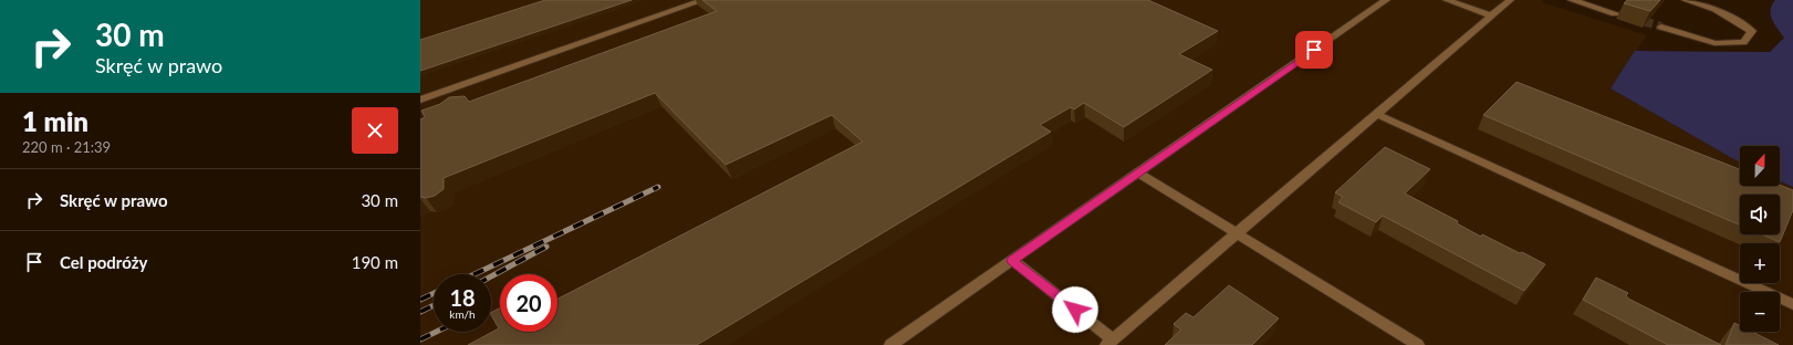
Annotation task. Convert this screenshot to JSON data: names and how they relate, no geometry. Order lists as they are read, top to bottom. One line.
{"north":"top","page":{"turn":["30 m","Skręć w prawo"],"heading":["1 min","220 m · 21:39"],"map_buttons":["+","−"],"list":[{"name":"Skręć w prawo","value":"30 m"},{"name":"Cel podróży","value":"190 m"}],"speed":"18 km/h","limit":"20"}}
